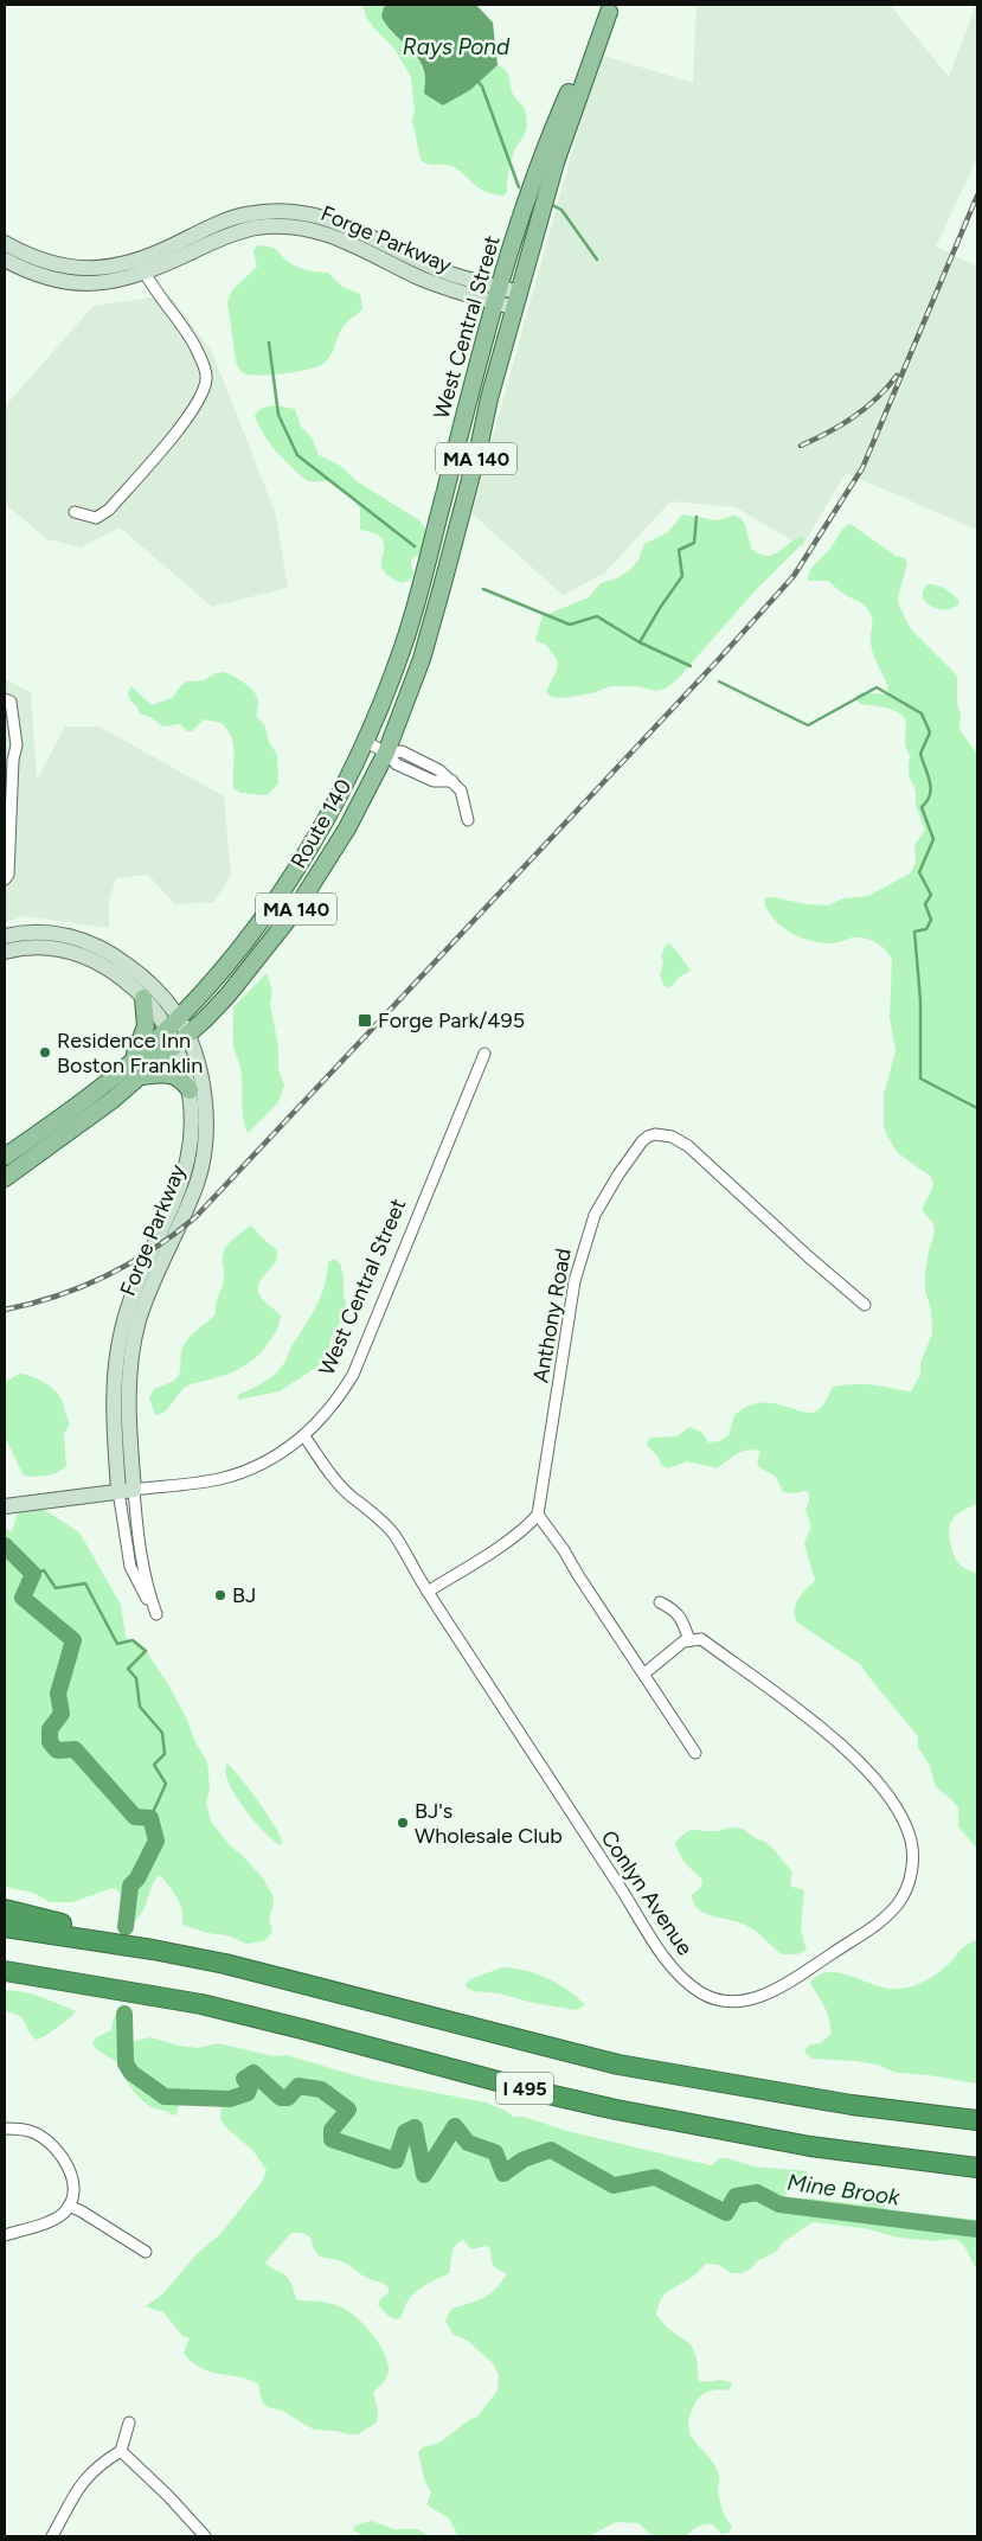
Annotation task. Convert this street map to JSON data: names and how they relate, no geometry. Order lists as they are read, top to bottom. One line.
{"streets":{"highway":["I 495"],"main road":["West Central Street","MA 140","Route 140"],"street":["Forge Parkway","Anthony Road","Conlyn Avenue"]},"crossings":[["Forge Parkway","West Central Street"],["Forge Parkway","Route 140"],["West Central Street","Route 140"],["West Central Street","Conlyn Avenue"]],"water":["Rays Pond","Mine Brook"],"places":{"transit":["Forge Park/495"],"other":["Residence Inn Boston Franklin","BJ","BJ's Wholesale Club"]}}
